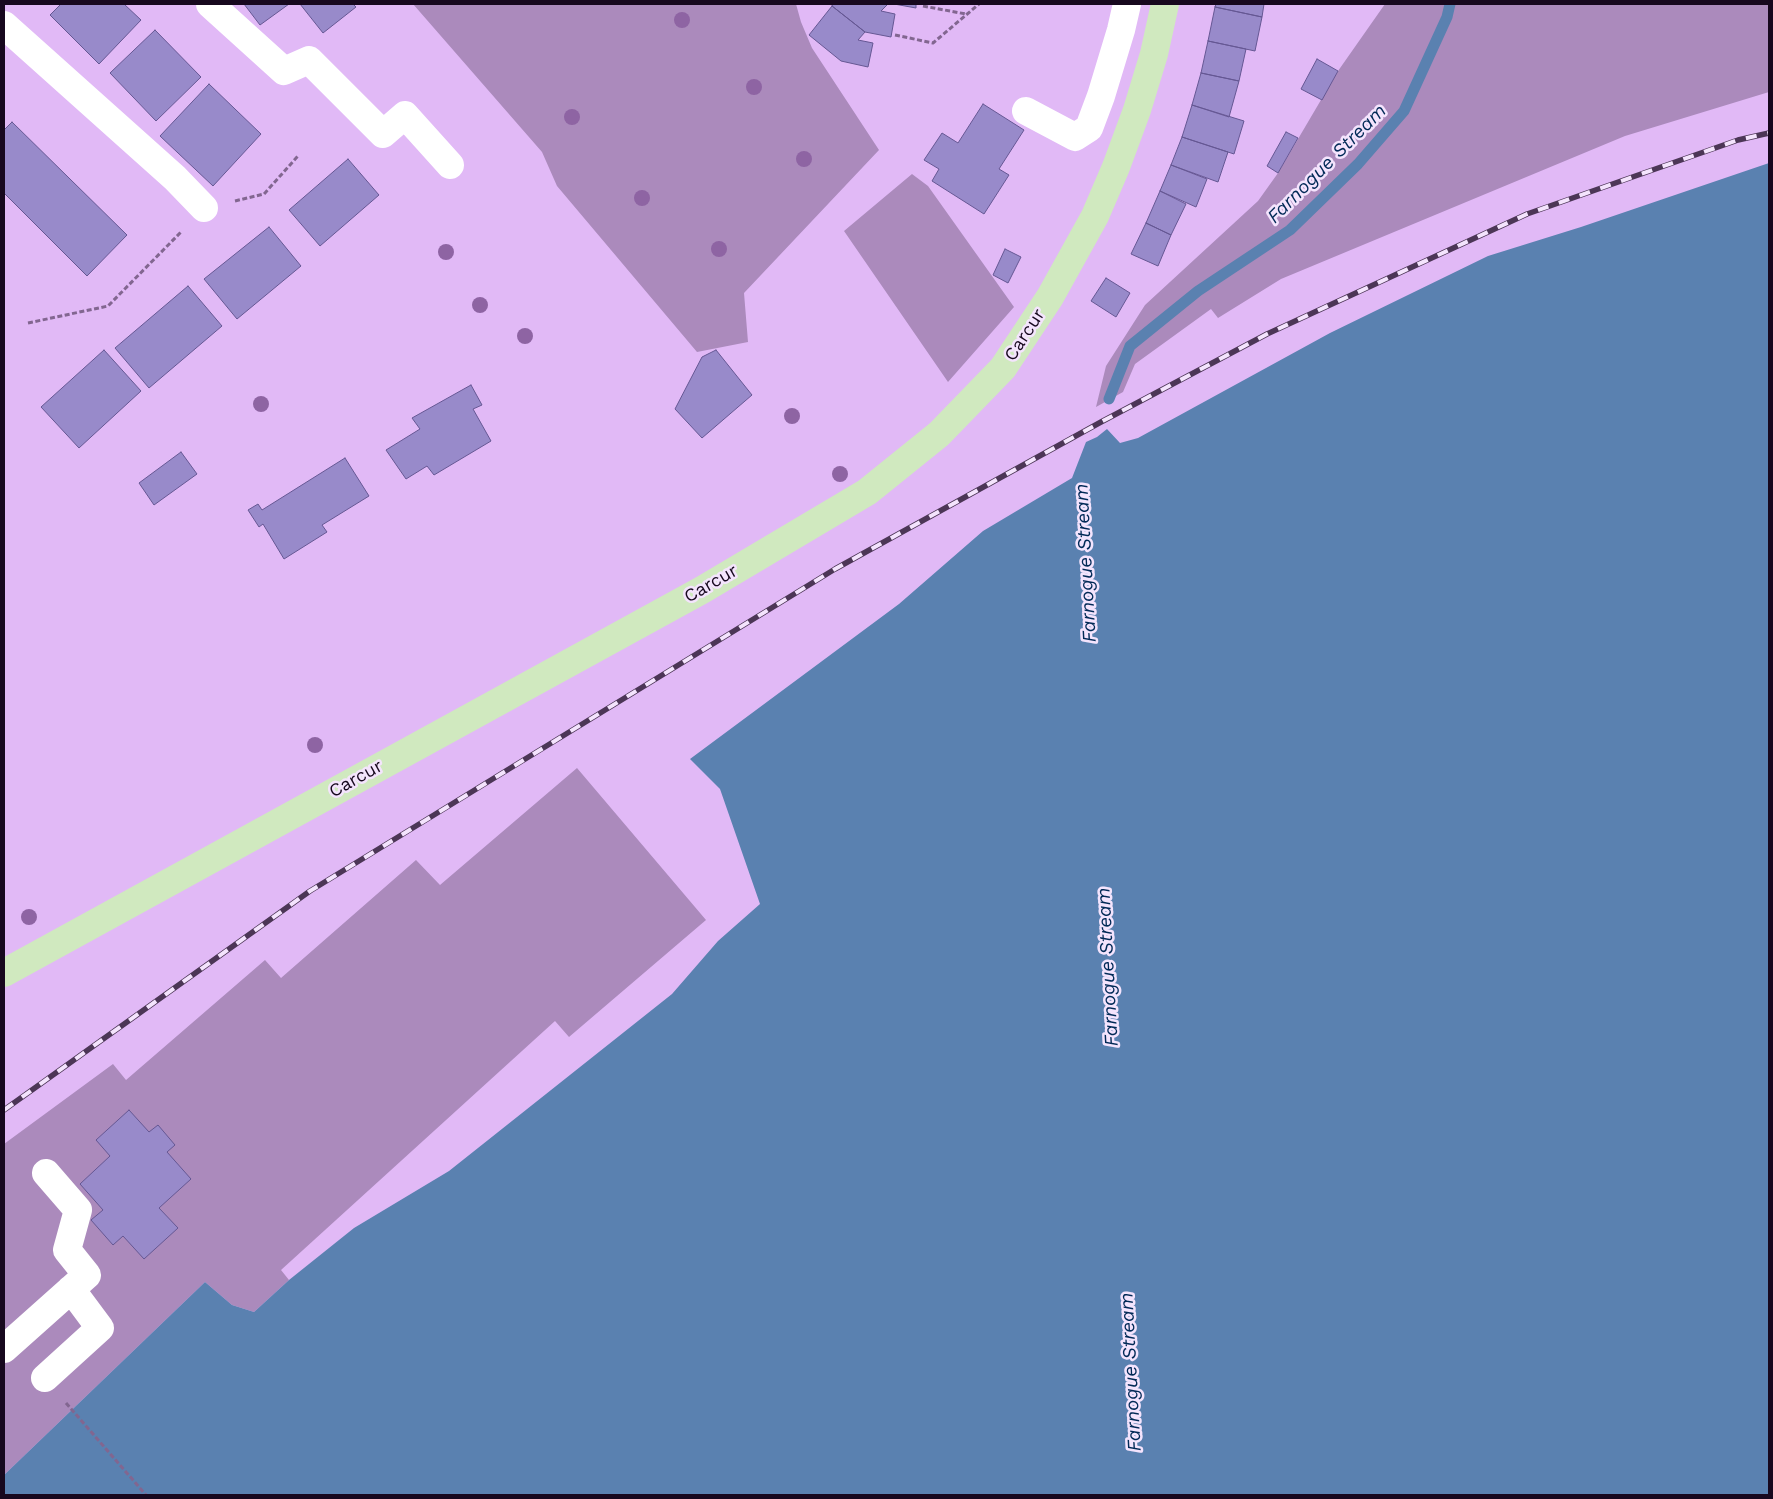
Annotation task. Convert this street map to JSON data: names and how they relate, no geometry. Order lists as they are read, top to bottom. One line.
{"streets":{"main road":["Carcur"]},"water":["Farnogue Stream"]}
